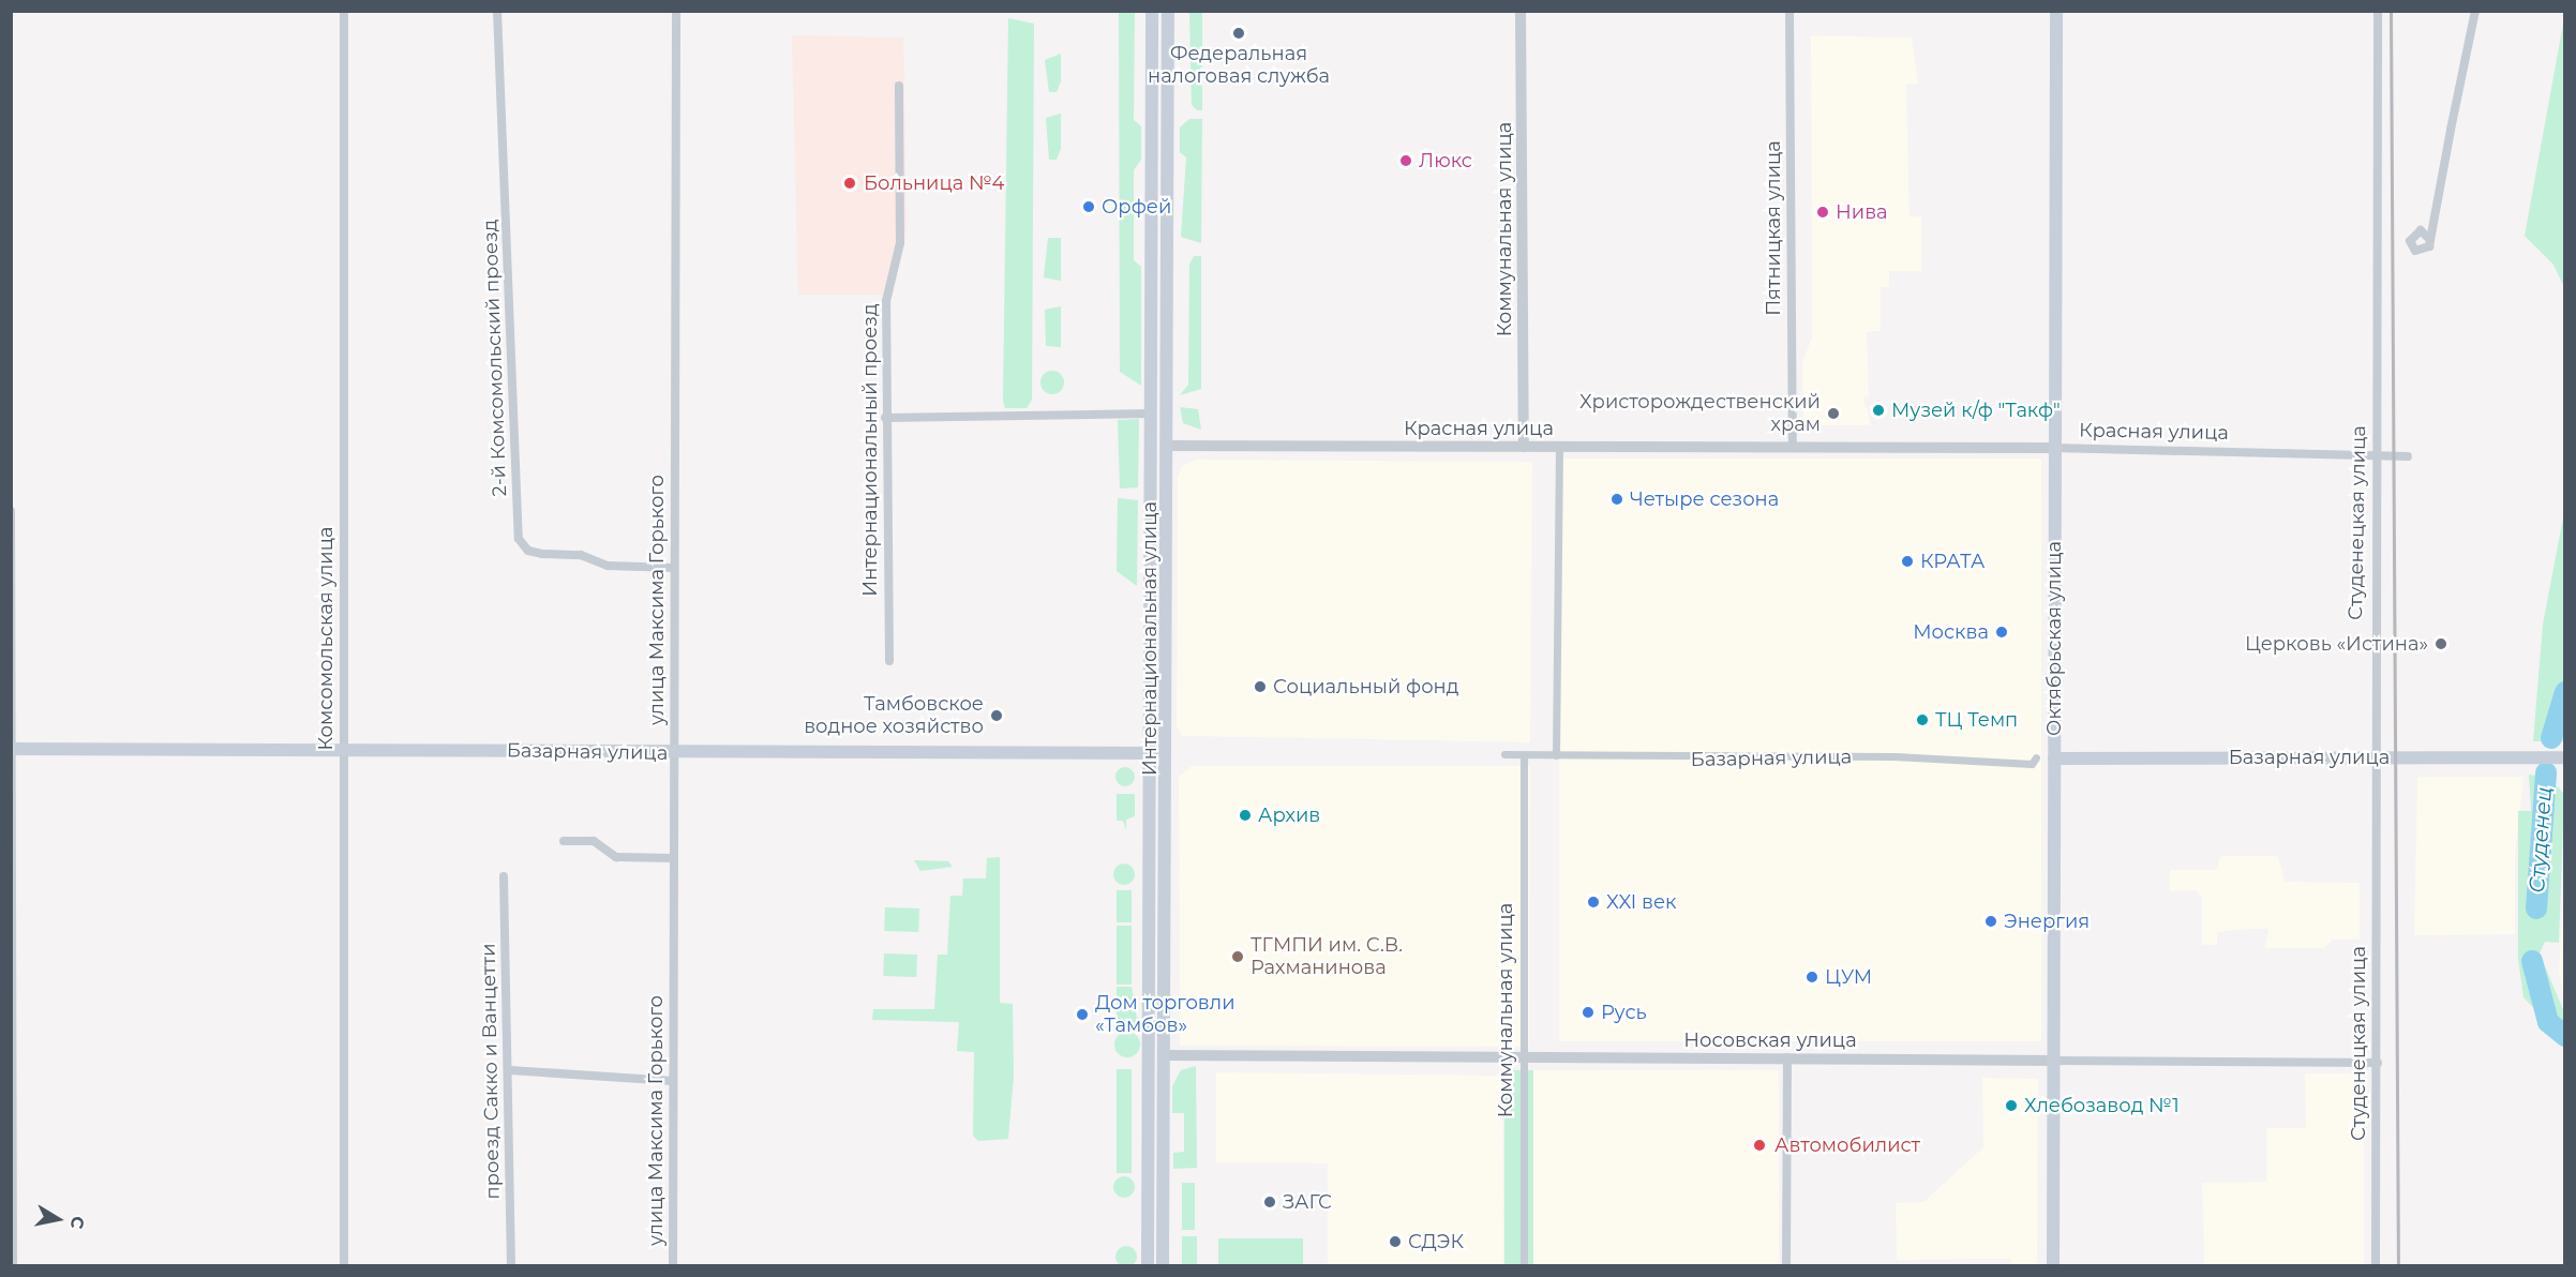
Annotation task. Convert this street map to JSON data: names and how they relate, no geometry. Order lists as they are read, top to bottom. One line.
{"streets":{"main road":["Интернациональная улица","Октябрьская улица","Базарная улица"],"street":["Пятницкая улица","Коммунальная улица","2-й Комсомольский проезд","Красная улица","Интернациональный проезд","Студенецкая улица","улица Максима Горького","Комсомольская улица","Носовская улица","проезд Сакко и Ванцетти"]},"crossings":[["Пятницкая улица","Красная улица"],["Коммунальная улица","Красная улица"],["Коммунальная улица","Базарная улица"],["Коммунальная улица","Носовская улица"],["2-й Комсомольский проезд","улица Максима Горького"],["Красная улица","Студенецкая улица"],["Красная улица","Интернациональная улица"],["Красная улица","Октябрьская улица"],["Студенецкая улица","Базарная улица"],["Студенецкая улица","Носовская улица"],["улица Максима Горького","Базарная улица"],["Комсомольская улица","Базарная улица"],["Интернациональная улица","Базарная улица"],["Интернациональная улица","Носовская улица"],["Октябрьская улица","Базарная улица"],["Октябрьская улица","Носовская улица"]],"water":["Студенец"],"places":["Федеральная налоговая служба","Люкс","Больница №4","Орфей","Нива","Музей к/ф \"Такф\"","Христорождественский храм","Четыре сезона","КРАТА","Москва","Церковь «Истина»","Социальный фонд","Тамбовское водное хозяйство","ТЦ Темп","Архив","XXI век","Энергия","ТГМПИ им. С.В. Рахманинова","ЦУМ","Русь","Дом торговли «Тамбов»","Хлебозавод №1","Автомобилист","ЗАГС","СДЭК"],"north":"right"}
